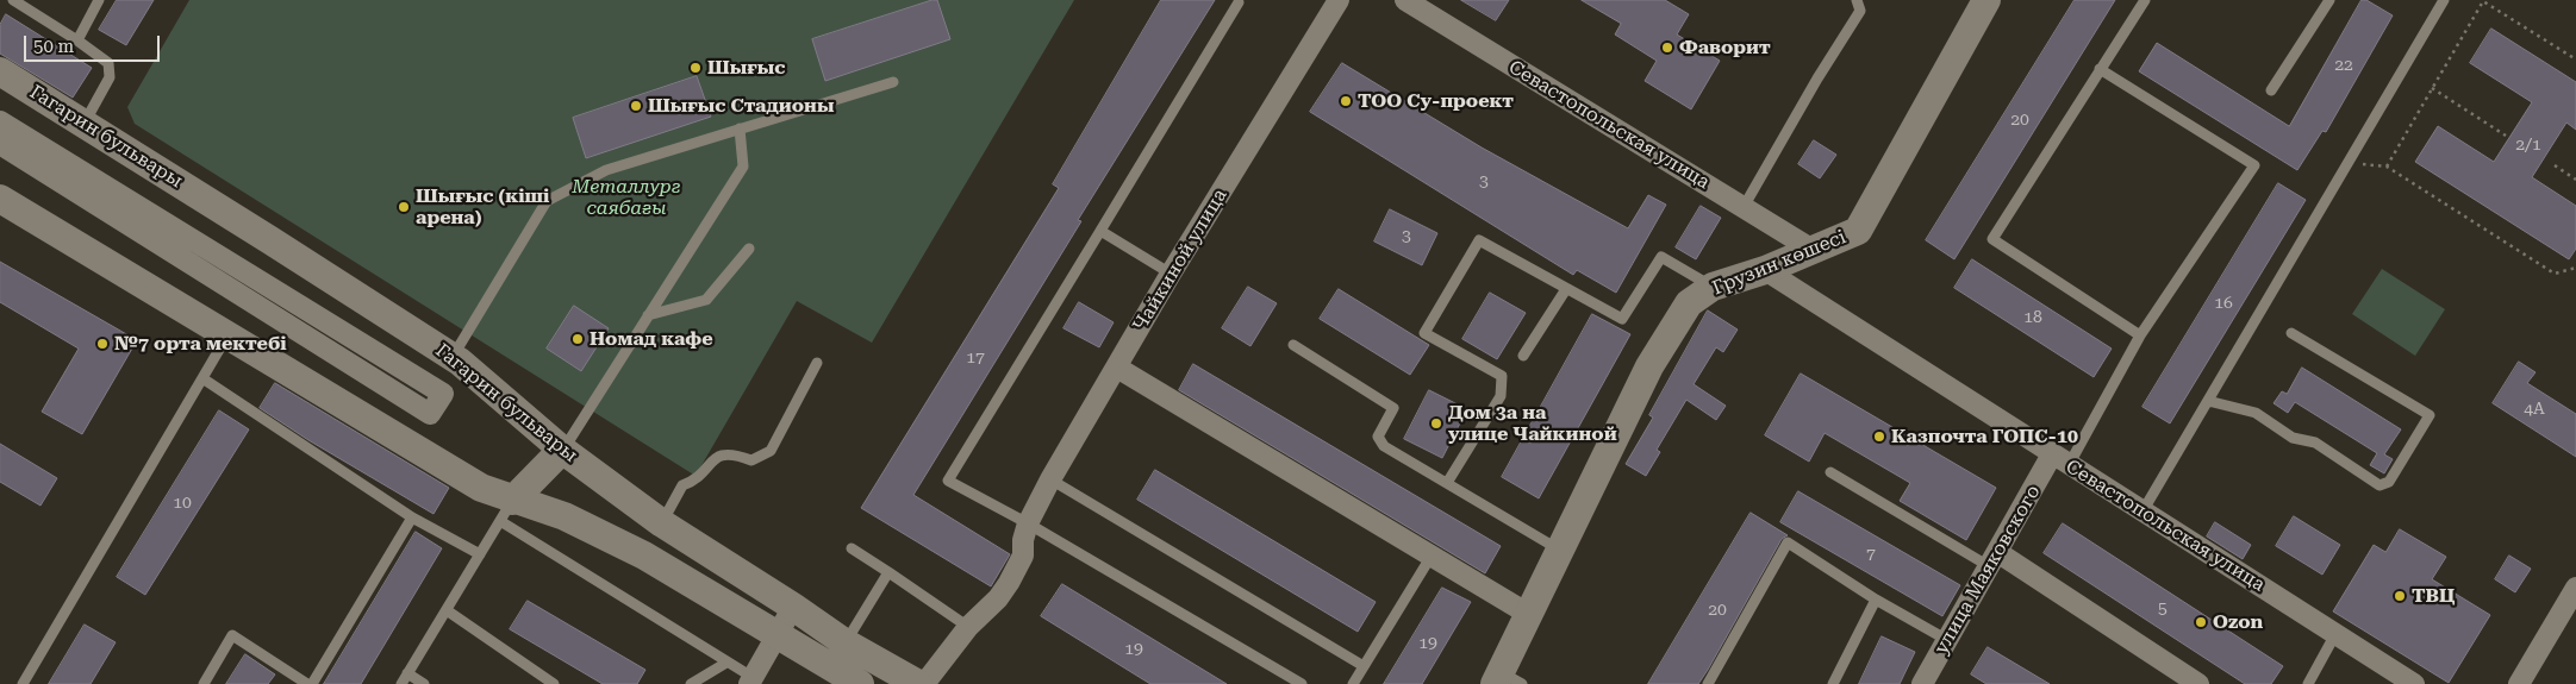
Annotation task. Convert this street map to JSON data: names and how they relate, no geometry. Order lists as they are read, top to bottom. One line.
{"streets":{"main road":["Гагарин бульвары","Грузин көшесі"],"street":["Севастопольская улица","Чайкиной улица","улица Маяковского"]},"crossings":[["Севастопольская улица","Грузин көшесі"],["Севастопольская улица","улица Маяковского"]],"parks":["Металлург саябағы"],"places":["Фаворит","Шығыс","ТОО Су-проект","Шығыс Стадионы","Шығыс (кіші арена)","Номад кафе","№7 орта мектебі","Дом 3а на улице Чайкиной","Казпочта ГОПС-10","ТВЦ","Ozon"],"house_numbers":["22","20","2/1","3","3","16","18","17","4А","10","7","5","20","19","19"],"scale_bar":"50 m"}
